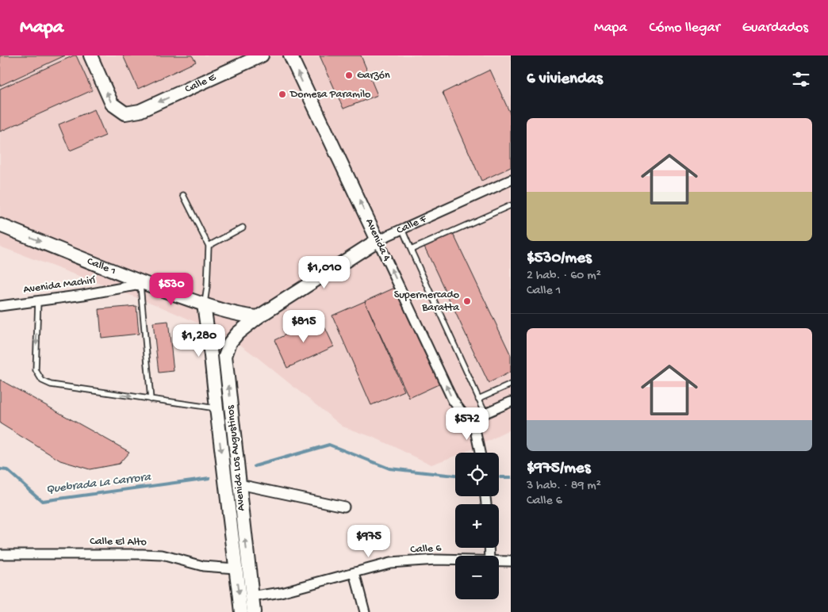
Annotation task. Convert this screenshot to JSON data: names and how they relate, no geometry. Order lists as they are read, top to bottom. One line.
{"streets":{"main road":["Calle E","Calle F","Avenida 4","Calle 1","Avenida Los Augustinos"],"street":["Avenida Machirí","Calle El Alto","Calle 6"]},"crossings":[["Calle F","Avenida 4"],["Calle F","Calle 1"],["Calle F","Avenida Los Augustinos"],["Calle 1","Avenida Machirí"],["Calle 1","Avenida Los Augustinos"],["Avenida Los Augustinos","Calle El Alto"],["Avenida Los Augustinos","Calle 6"]],"one_way":["Avenida 4","Calle 1"],"water":["Quebrada La Carrora"],"places":["Garzón","Domesa Paramilo","Supermercado Baratta"],"page":{"header":"Mapa","nav":["Mapa","Cómo llegar","Guardados"],"heading":"6 viviendas","list":[{"name":"$530/mes","note":"2 hab. · 60 m² · Calle 1"},{"name":"$975/mes","note":"3 hab. · 89 m² · Calle 6"}],"price":["$1,010","$530","$815","$1,280","$572","$975"],"map_buttons":["+","−"]}}
